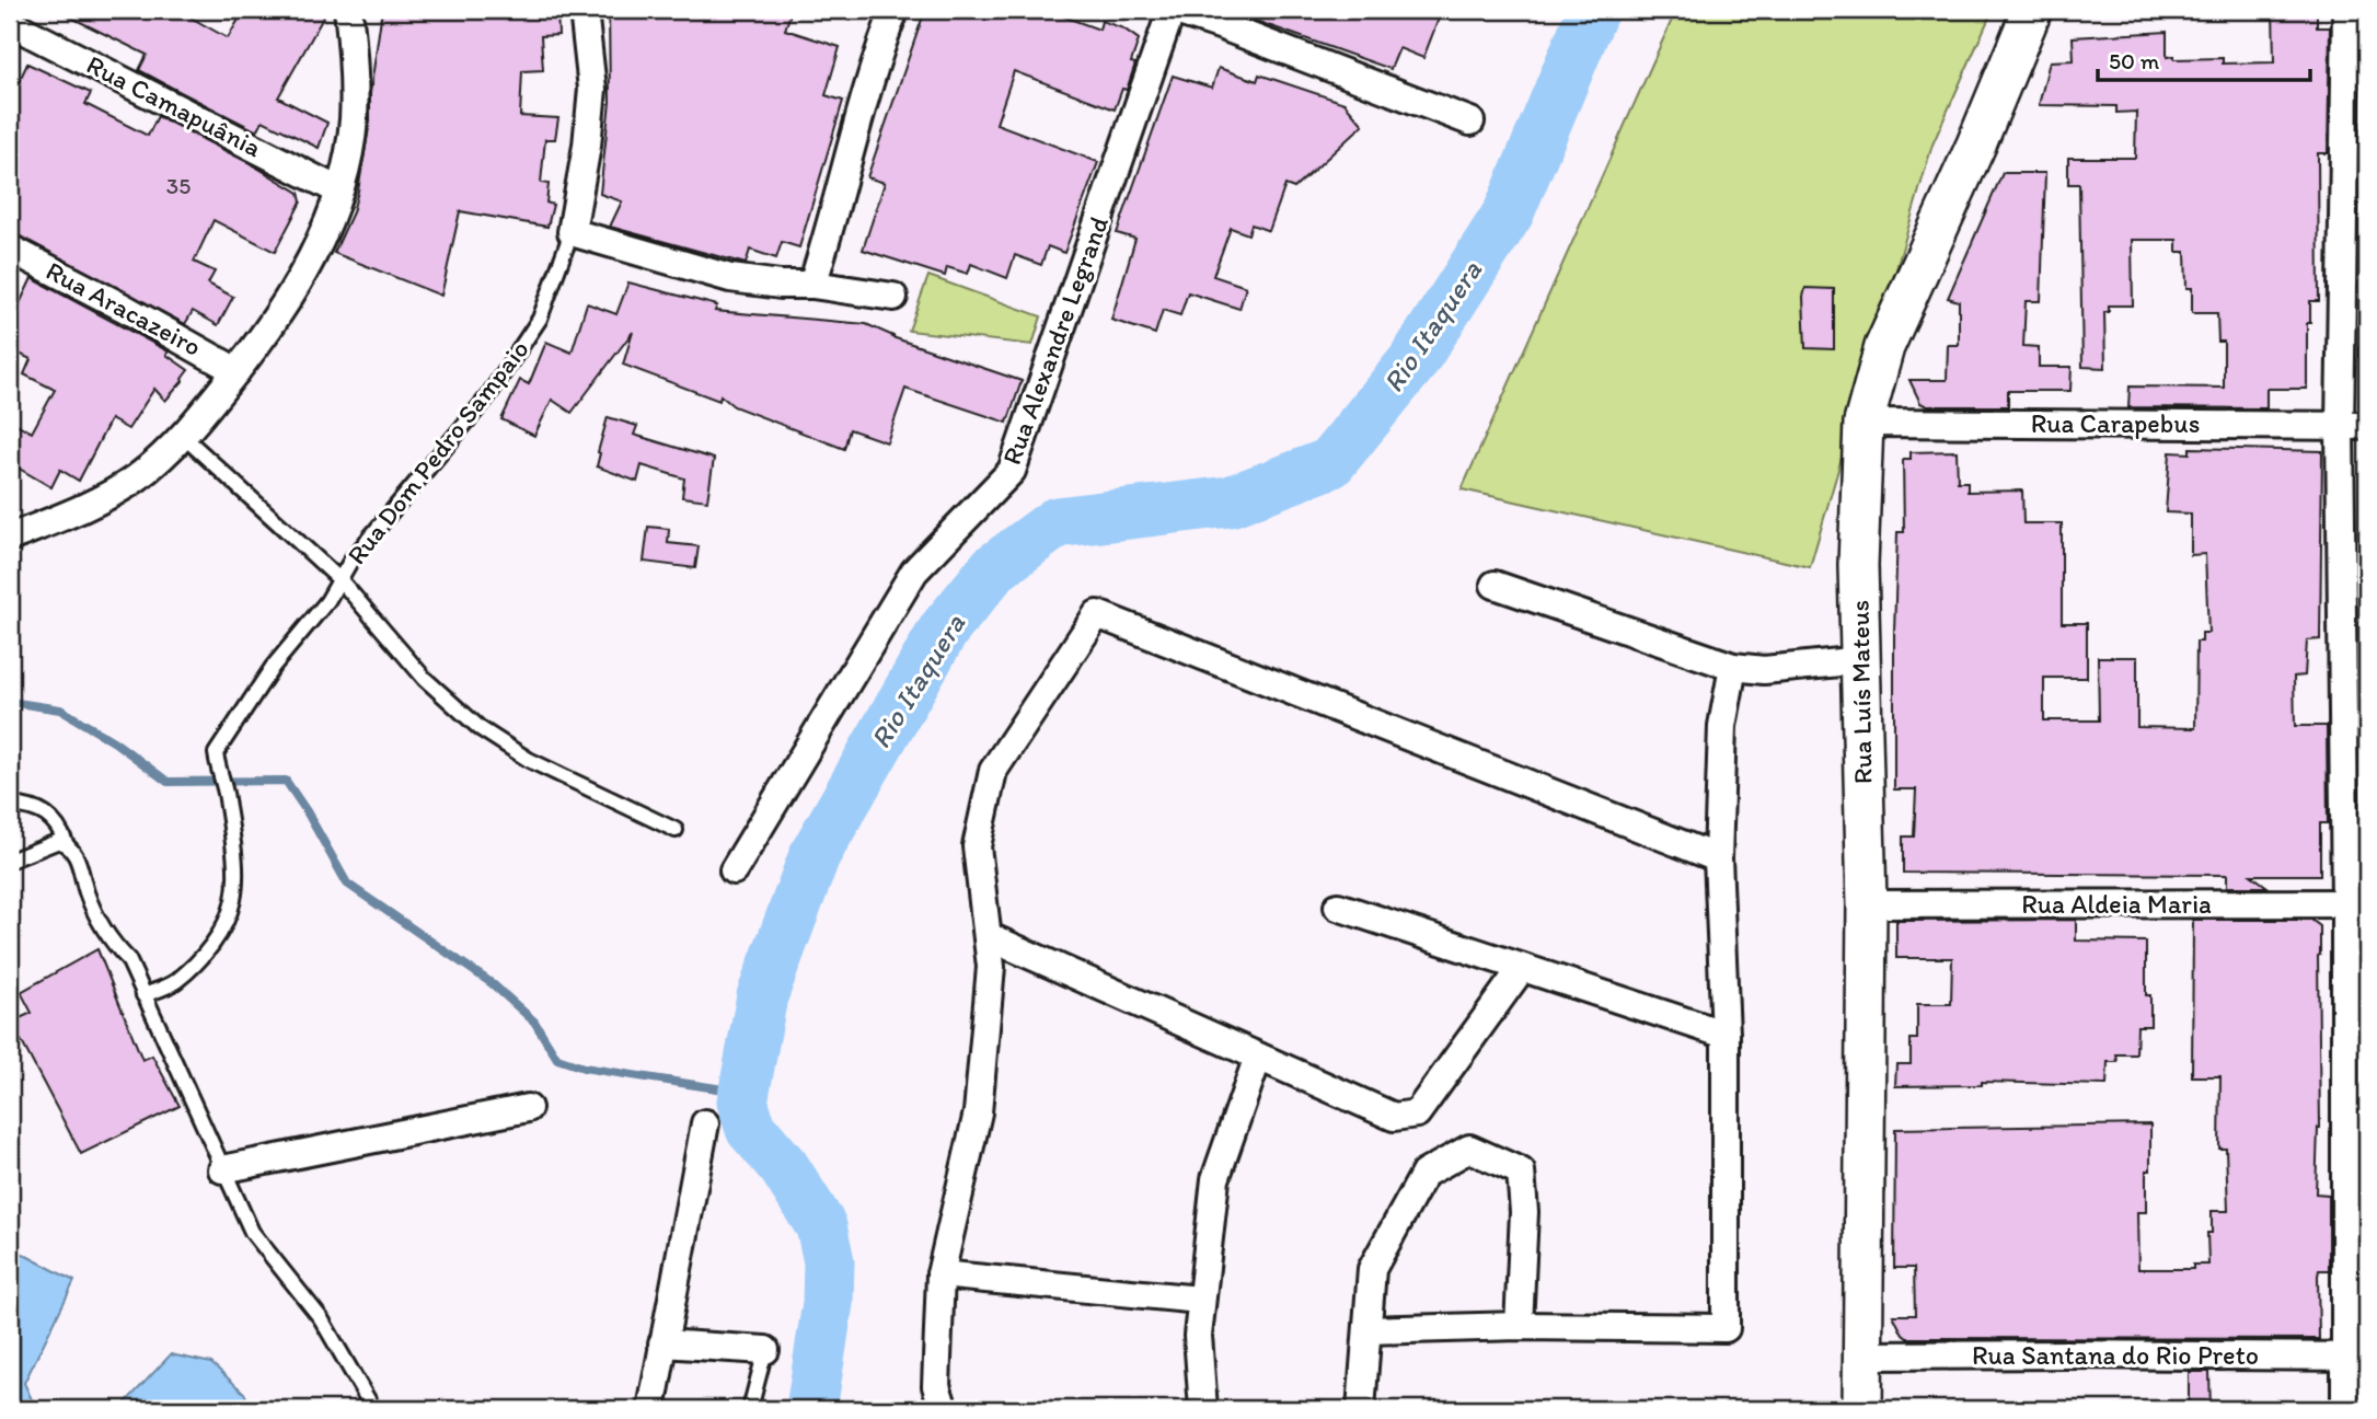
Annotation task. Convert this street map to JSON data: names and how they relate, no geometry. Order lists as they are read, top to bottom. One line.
{"streets":{"main road":["Rua Luís Mateus"],"street":["Rua Camapuânia","Rua Aracazeiro","Rua Alexandre Legrand","Rua Carapebus","Rua Dom Pedro Sampaio","Rua Aldeia Maria","Rua Santana do Rio Preto"]},"crossings":[["Rua Carapebus","Rua Luís Mateus"],["Rua Luís Mateus","Rua Aldeia Maria"],["Rua Luís Mateus","Rua Santana do Rio Preto"]],"water":["Rio Itaquera"],"house_numbers":["35"],"scale_bar":"50 m"}
